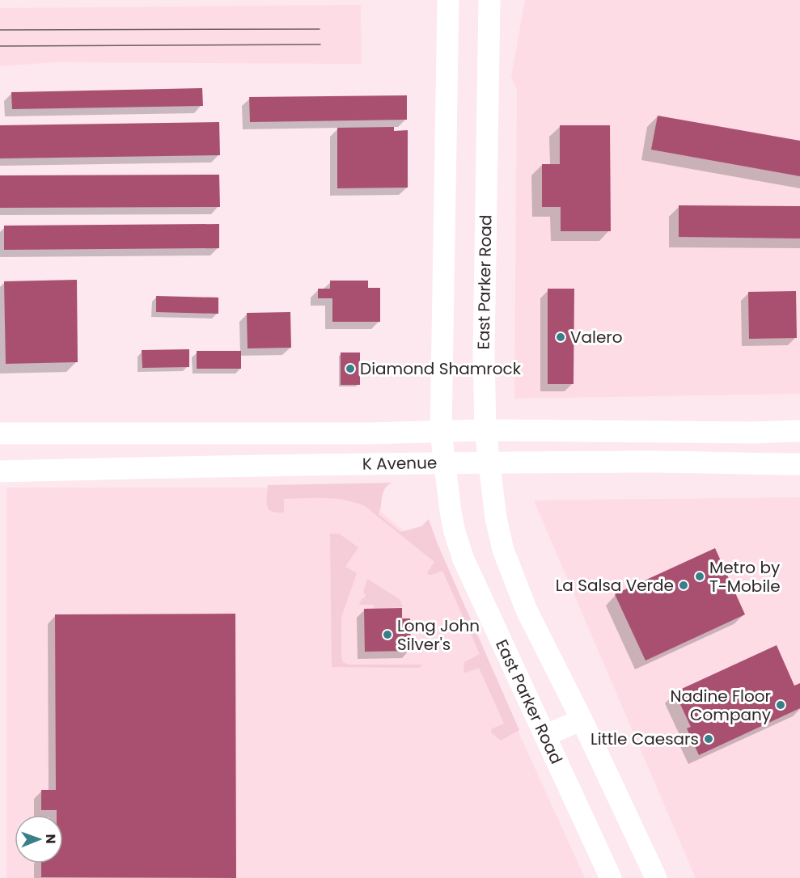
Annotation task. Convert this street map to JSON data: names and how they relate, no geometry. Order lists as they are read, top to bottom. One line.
{"streets":{"main road":["East Parker Road","K Avenue"]},"crossings":[["East Parker Road","K Avenue"]],"places":["Valero","Diamond Shamrock","Metro by T-Mobile","La Salsa Verde","Long John Silver's","Nadine Floor Company","Little Caesars"],"north":"right"}
